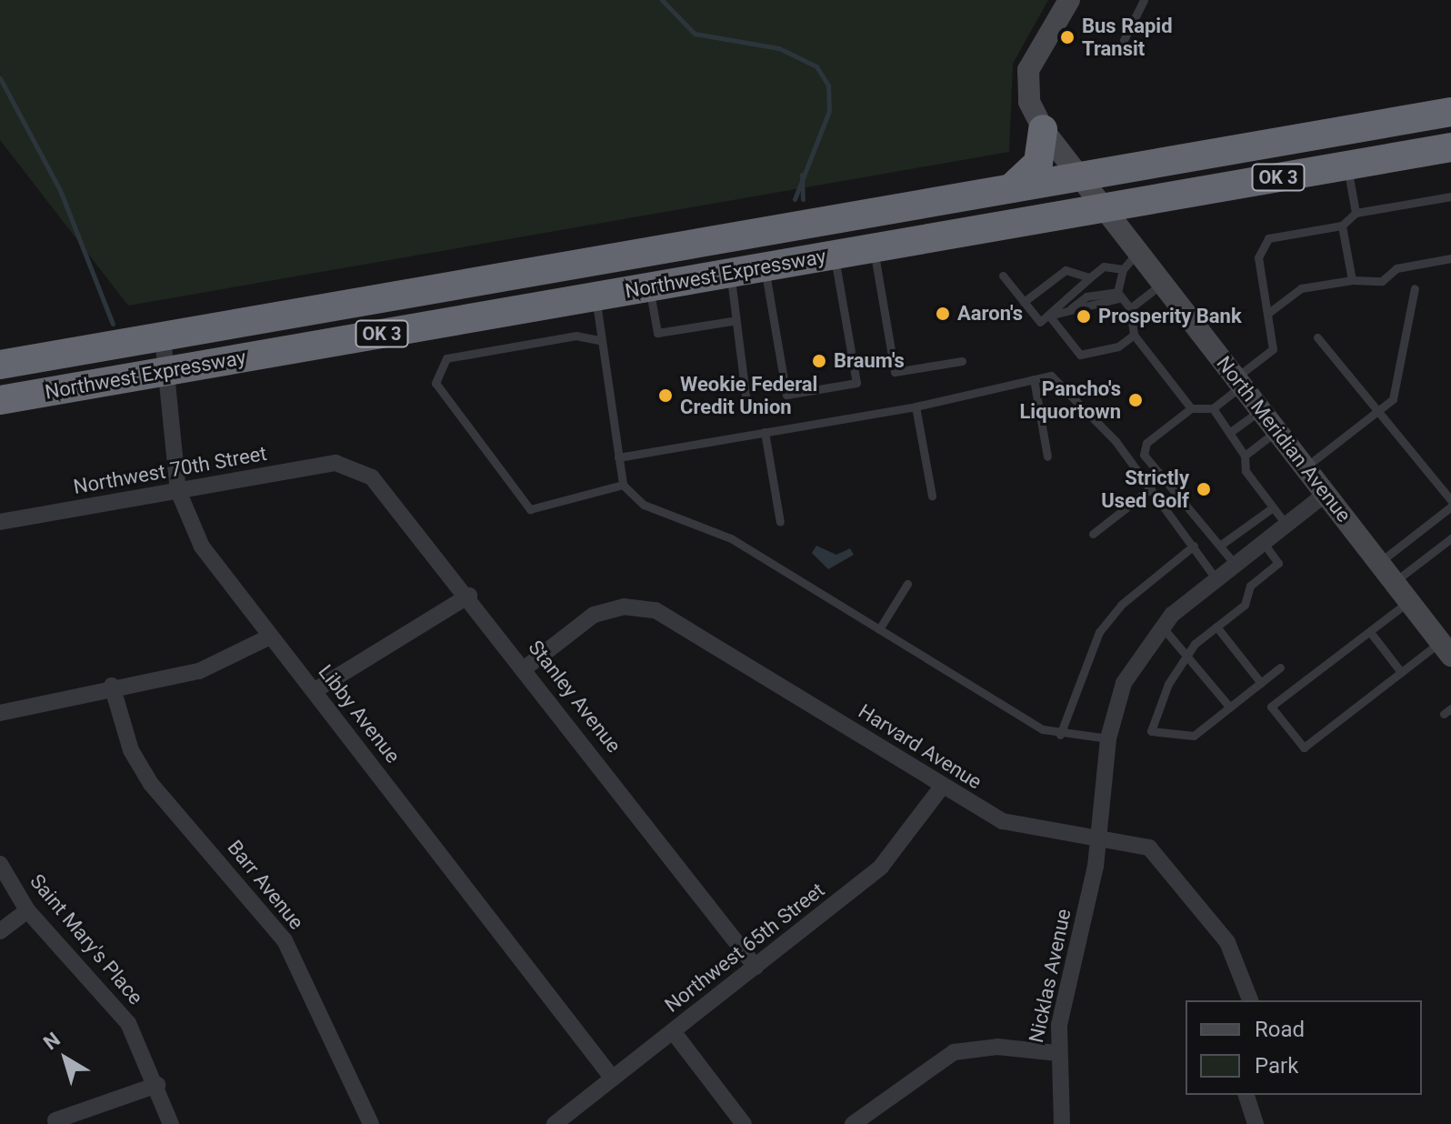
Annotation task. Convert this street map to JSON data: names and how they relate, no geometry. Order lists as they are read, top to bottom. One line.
{"streets":{"highway":["OK 3","Northwest Expressway"],"main road":["North Meridian Avenue"],"street":["Northwest 70th Street","Stanley Avenue","Libby Avenue","Harvard Avenue","Barr Avenue","Saint Mary's Place","Northwest 65th Street","Nicklas Avenue"]},"crossings":[["Northwest Expressway","North Meridian Avenue"],["Northwest Expressway","Libby Avenue"],["North Meridian Avenue","Nicklas Avenue"],["Northwest 70th Street","Stanley Avenue"],["Northwest 70th Street","Libby Avenue"],["Stanley Avenue","Harvard Avenue"],["Stanley Avenue","Northwest 65th Street"],["Libby Avenue","Northwest 65th Street"],["Harvard Avenue","Northwest 65th Street"],["Harvard Avenue","Nicklas Avenue"]],"places":["Bus Rapid Transit","Aaron's","Prosperity Bank","Braum's","Weokie Federal Credit Union","Pancho's Liquortown","Strictly Used Golf"],"legend":["Road","Park"],"north":"top left"}
